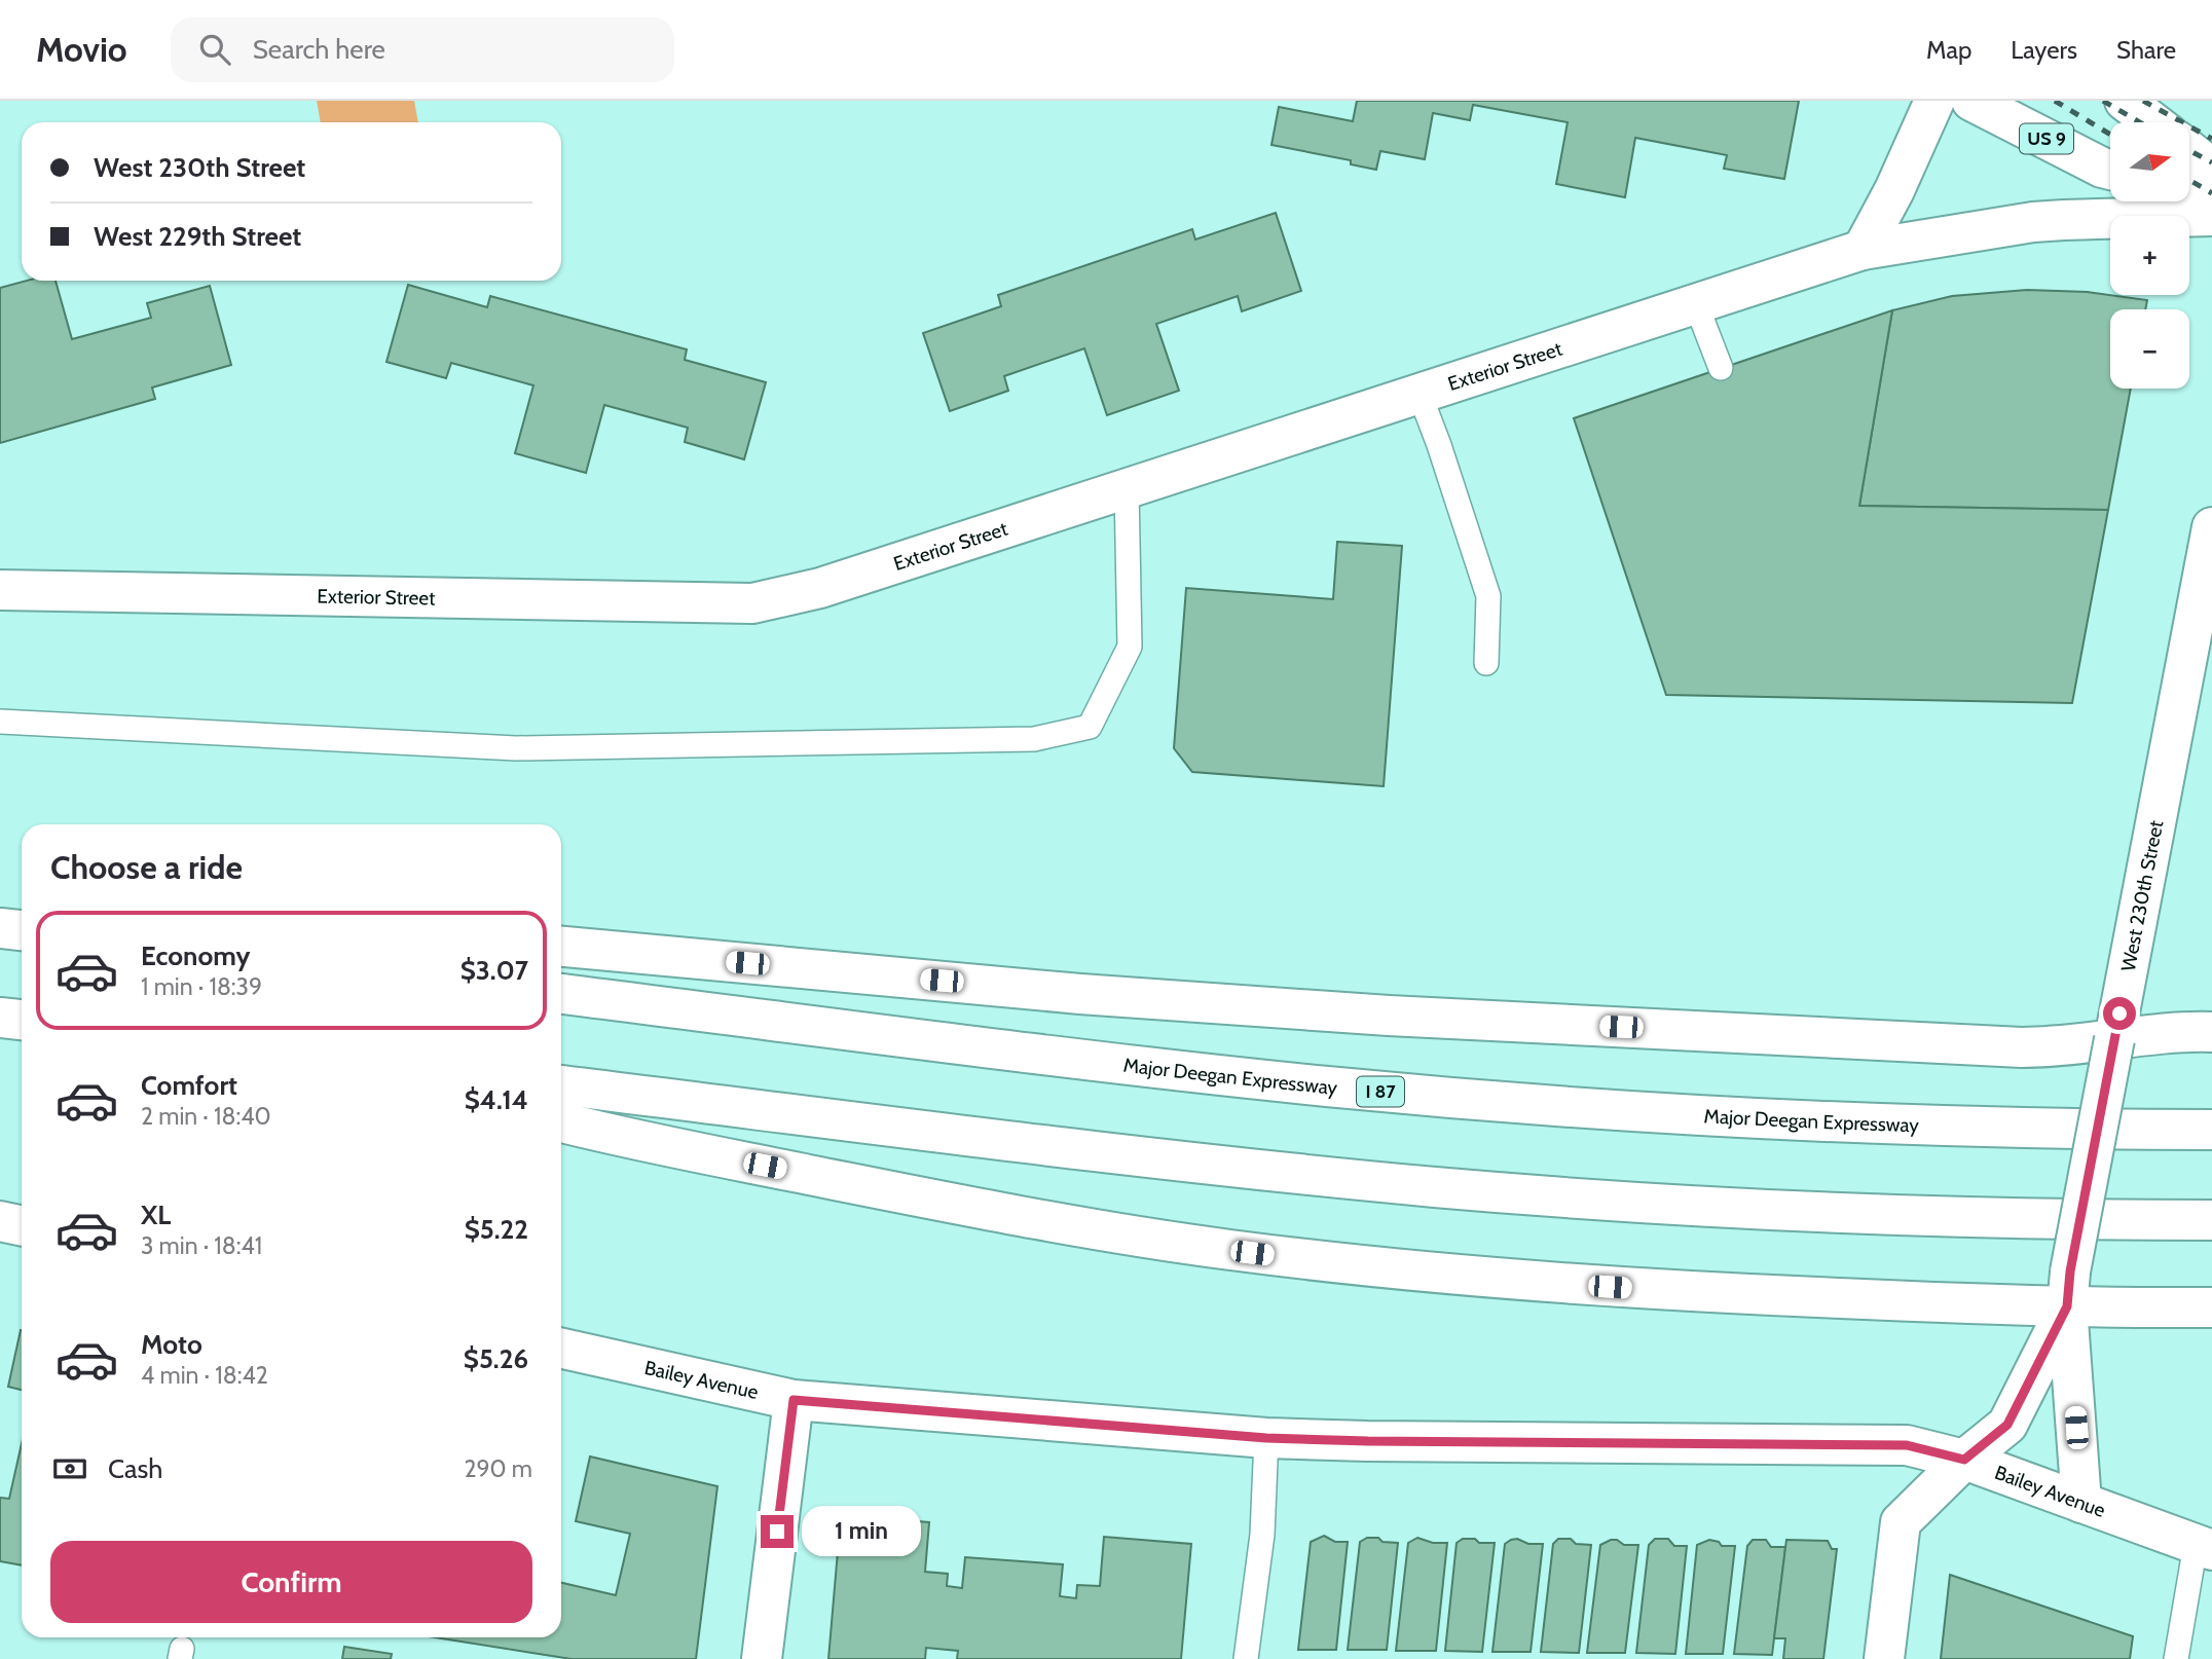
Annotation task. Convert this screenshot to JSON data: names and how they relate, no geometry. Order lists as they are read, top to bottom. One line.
{"streets":{"main road":["US 9","Exterior Street","West 230th Street","Major Deegan Expressway","I 87","Bailey Avenue"]},"crossings":[["West 230th Street","Bailey Avenue"]],"north":"right","page":{"header":"Movio","search":"Search here","nav":["Map","Layers","Share"],"map_buttons":["+","−"],"banner":["West 230th Street","West 229th Street"],"heading":"Choose a ride","list":[{"name":"Economy","note":"1 min · 18:39","value":"$3.07"},{"name":"Comfort","note":"2 min · 18:40","value":"$4.14"},{"name":"XL","note":"3 min · 18:41","value":"$5.22"},{"name":"Moto","note":"4 min · 18:42","value":"$5.26"}],"pay":["Cash","290 m"],"bubble":"1 min","buttons":"Confirm"}}
